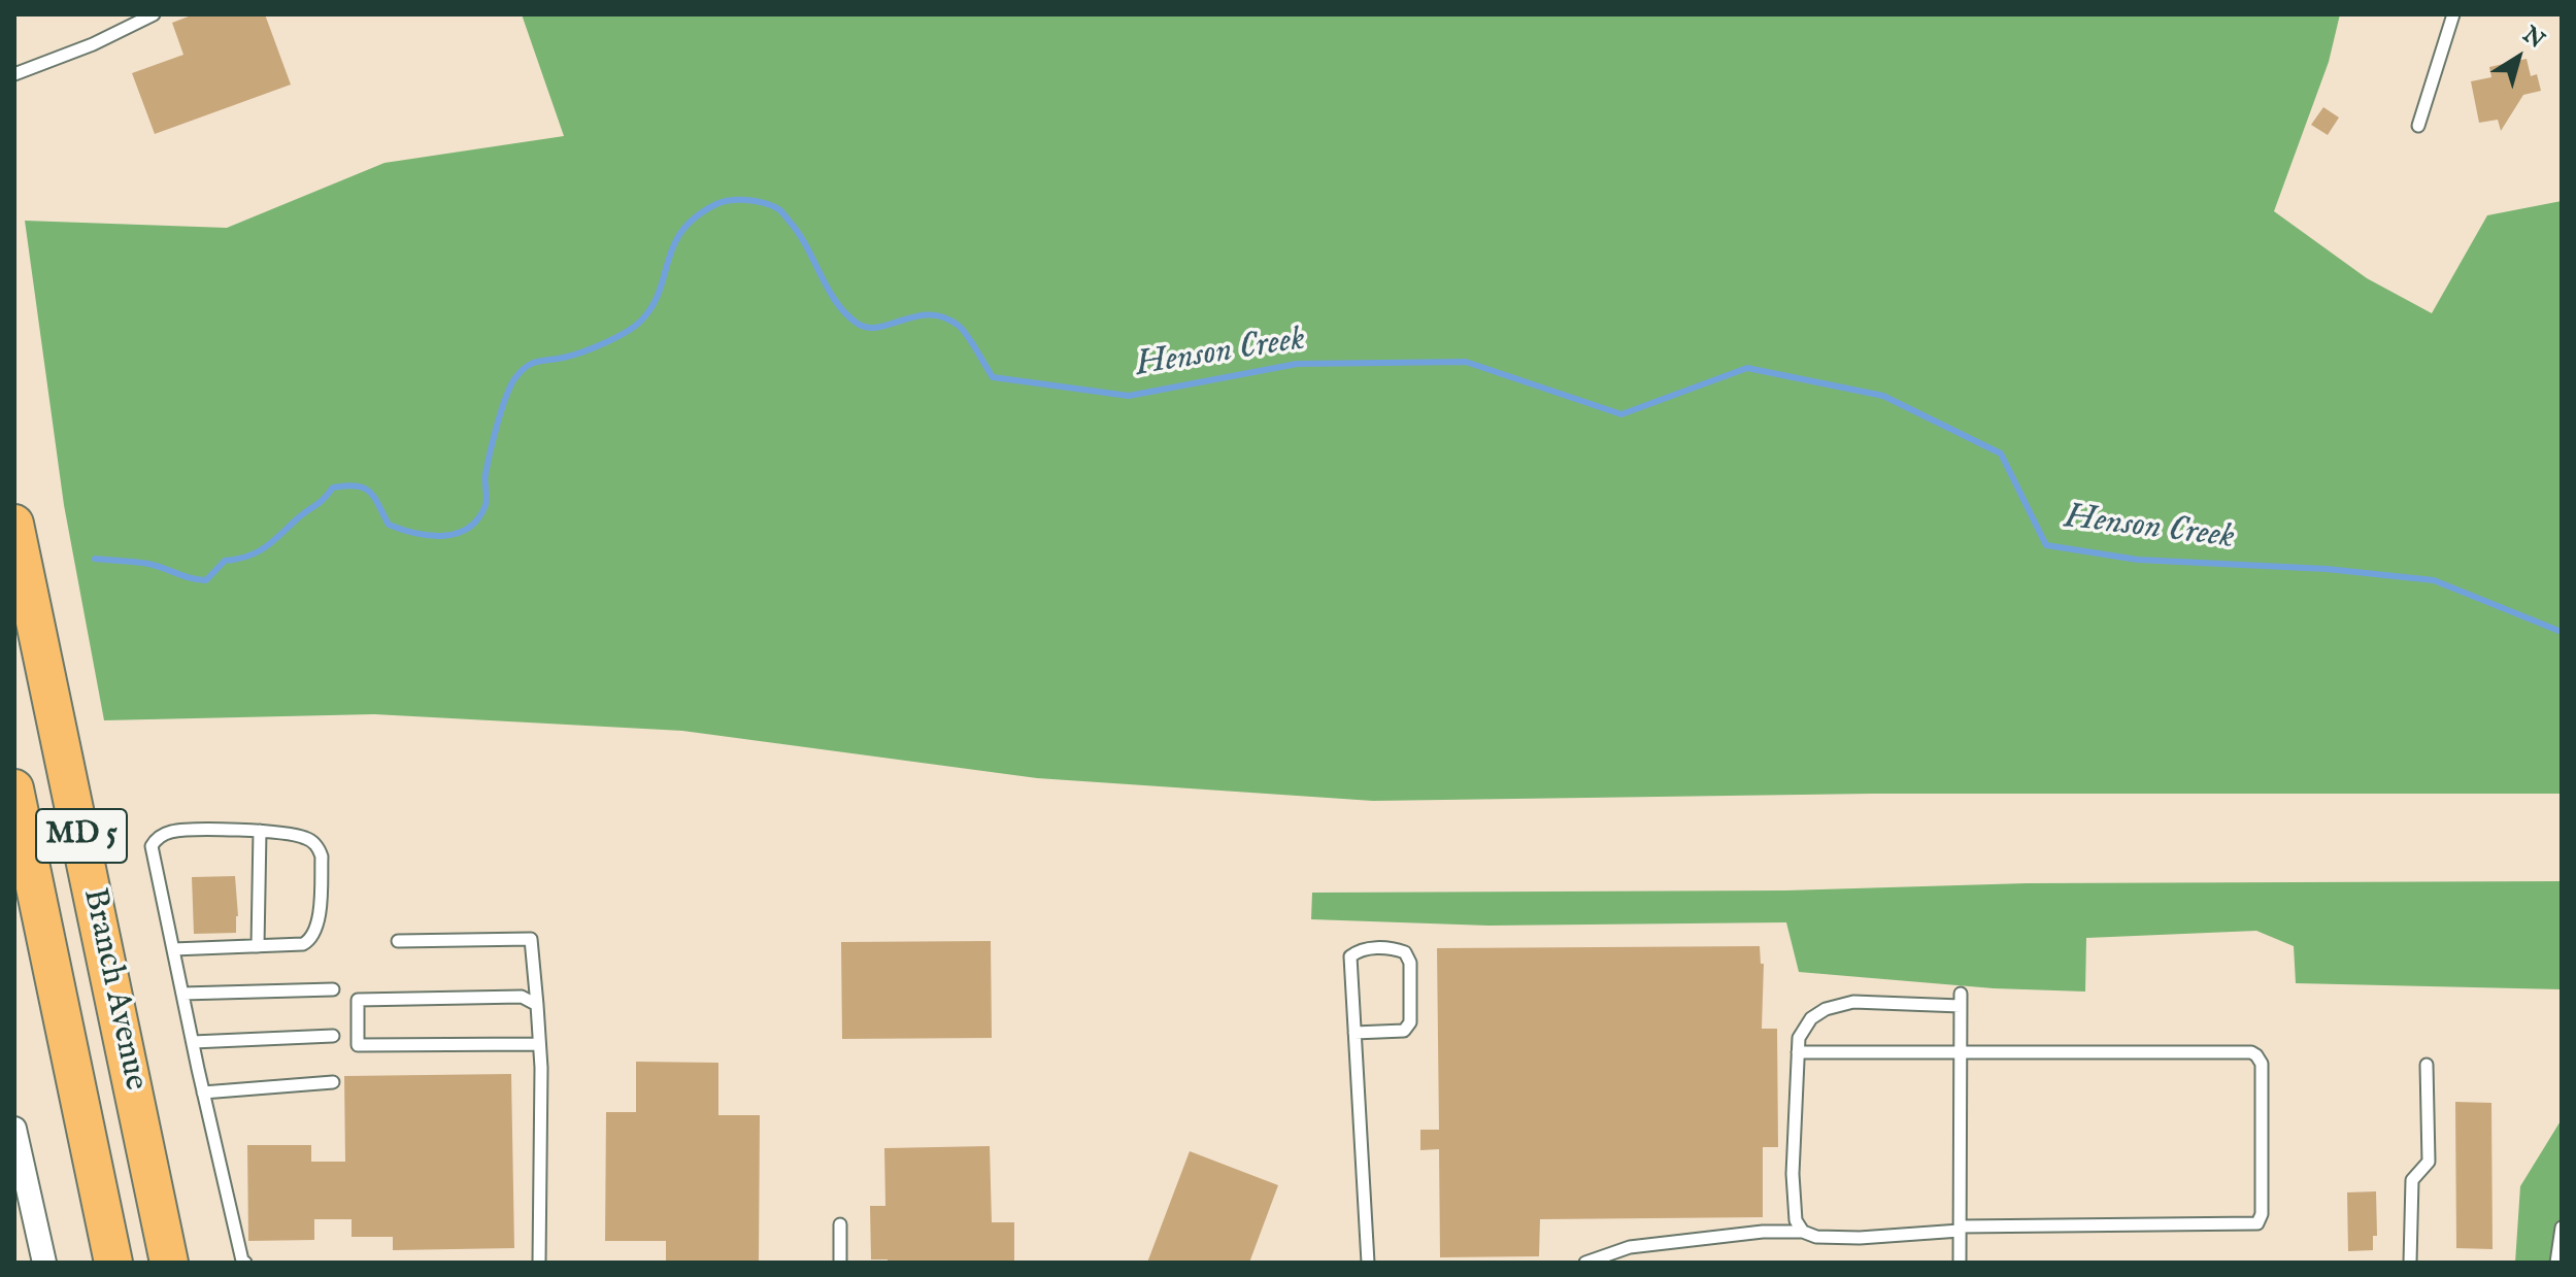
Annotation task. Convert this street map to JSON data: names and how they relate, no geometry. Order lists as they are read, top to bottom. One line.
{"streets":{"highway":["MD 5","Branch Avenue"]},"water":["Henson Creek"],"north":"top right"}
